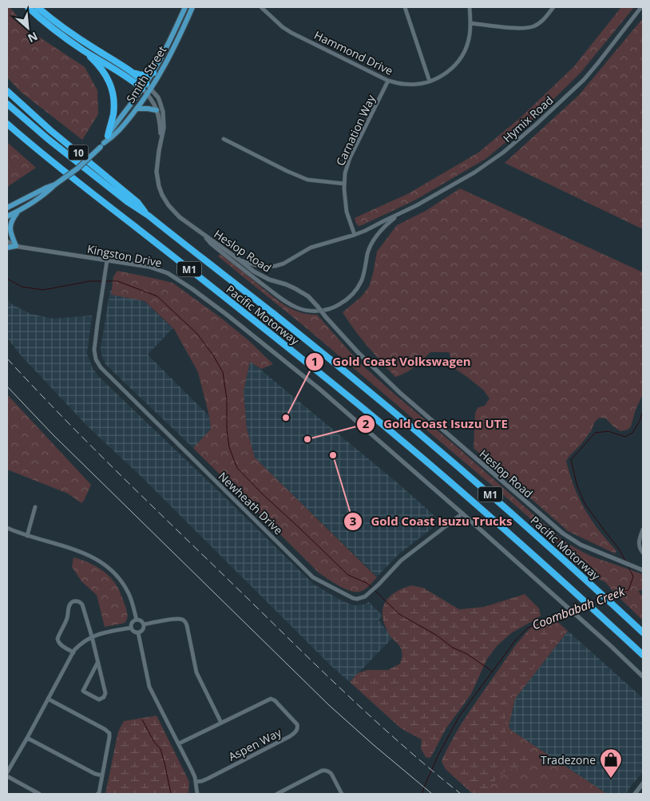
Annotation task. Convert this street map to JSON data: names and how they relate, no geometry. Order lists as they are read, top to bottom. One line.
{"streets":{"highway":["10","M1","Pacific Motorway"],"main road":["Smith Street"],"street":["Hammond Drive","Hymix Road","Carnation Way","Heslop Road","Kingston Drive","Newheath Drive","Aspen Way"]},"crossings":[["Hammond Drive","Carnation Way"],["Smith Street","Heslop Road"],["Hymix Road","Carnation Way"],["Hymix Road","Heslop Road"],["10","Pacific Motorway"],["Kingston Drive","Newheath Drive"]],"water":["Coombabah Creek"],"places":{"other":["Gold Coast Volkswagen","Gold Coast Isuzu UTE","Gold Coast Isuzu Trucks"],"shop":["Tradezone"]},"north":"bottom right"}
